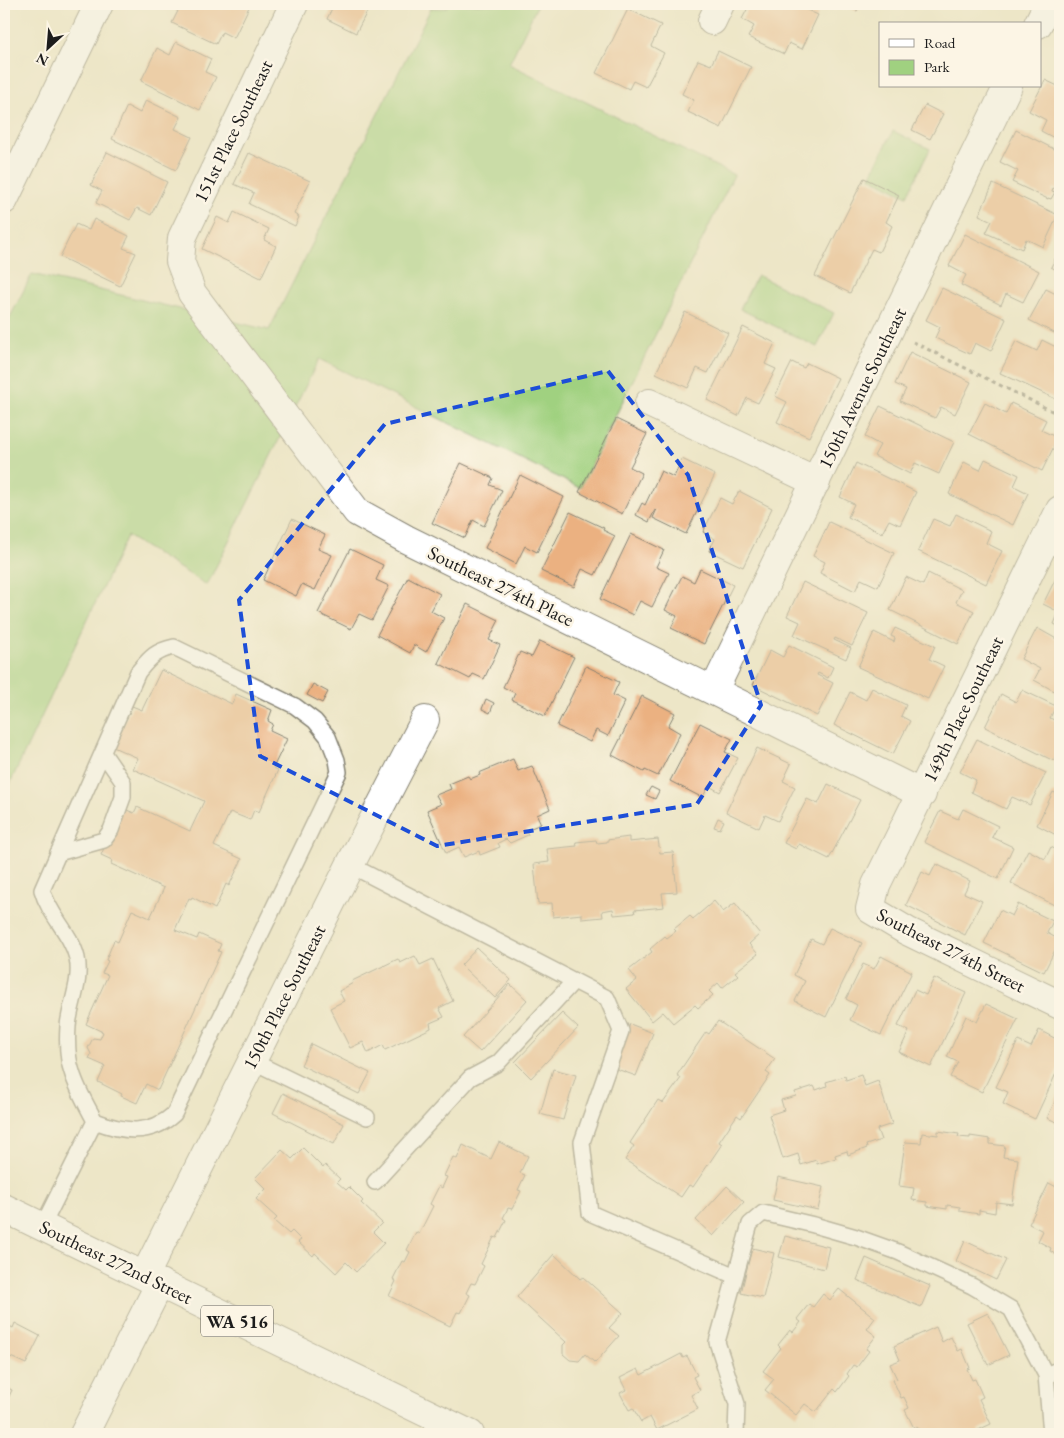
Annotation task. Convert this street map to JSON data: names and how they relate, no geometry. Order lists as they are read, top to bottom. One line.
{"streets":{"street":["151st Place Southeast","150th Avenue Southeast","Southeast 274th Place","149th Place Southeast","Southeast 274th Street","150th Place Southeast","Southeast 272nd Street","WA 516"]},"crossings":[["151st Place Southeast","Southeast 274th Place"],["150th Avenue Southeast","Southeast 274th Place"],["Southeast 274th Place","149th Place Southeast"],["149th Place Southeast","Southeast 274th Street"],["150th Place Southeast","Southeast 272nd Street"]],"legend":["Road","Park"],"north":"bottom left"}
